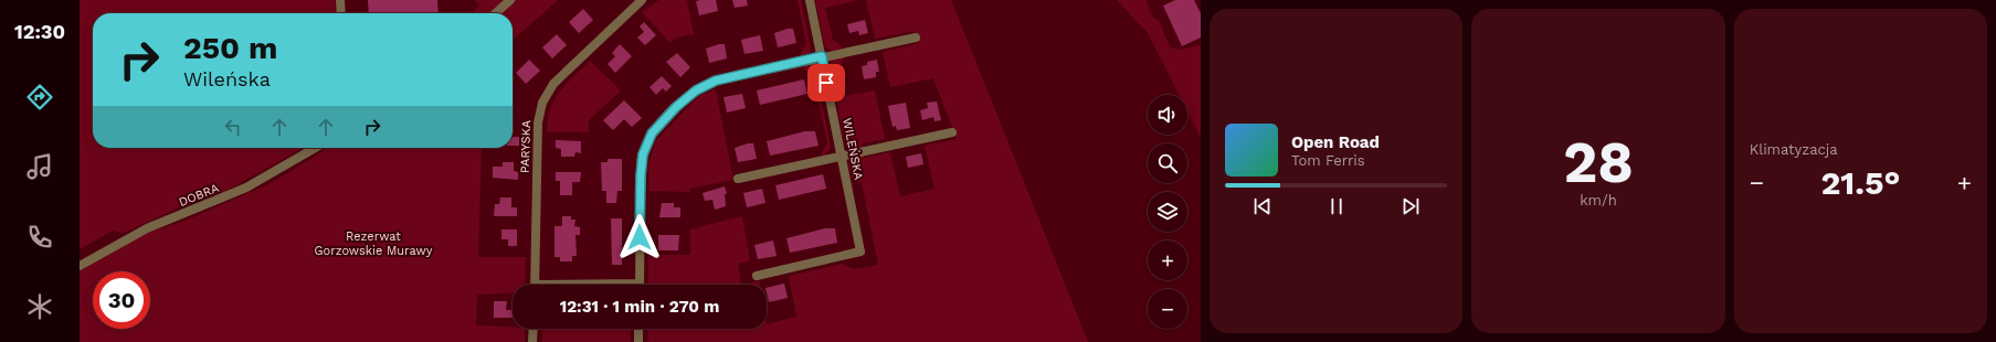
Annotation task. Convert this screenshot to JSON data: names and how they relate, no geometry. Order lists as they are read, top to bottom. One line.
{"streets":{"street":["PARYSKA","WILEŃSKA","DOBRA"]},"parks":["Rezerwat Gorzowskie Murawy"],"page":{"tabs":"12:30","tile":[["28","km/h"],"Klimatyzacja"],"turn":["250 m","Wileńska"],"map_buttons":["+","−"],"song":["Open Road","Tom Ferris"],"heat":["−","21.5°","+"],"limit":"30","trip":"12:31 · 1 min · 270 m"}}
